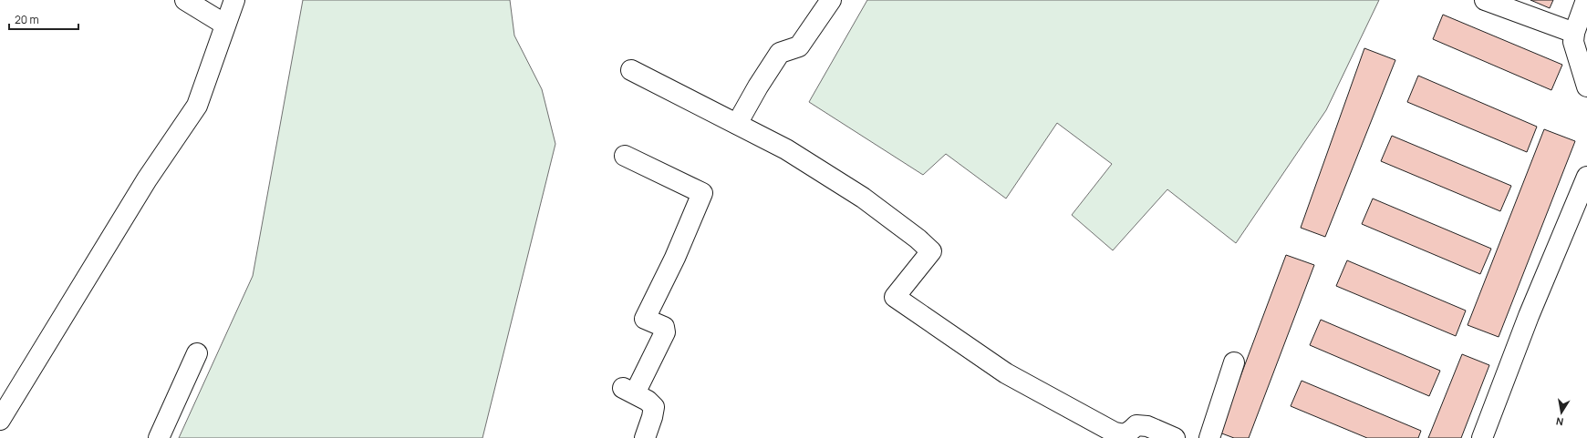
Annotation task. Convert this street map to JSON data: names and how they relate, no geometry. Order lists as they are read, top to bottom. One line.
{"scale_bar":"20 m","north":"bottom"}
